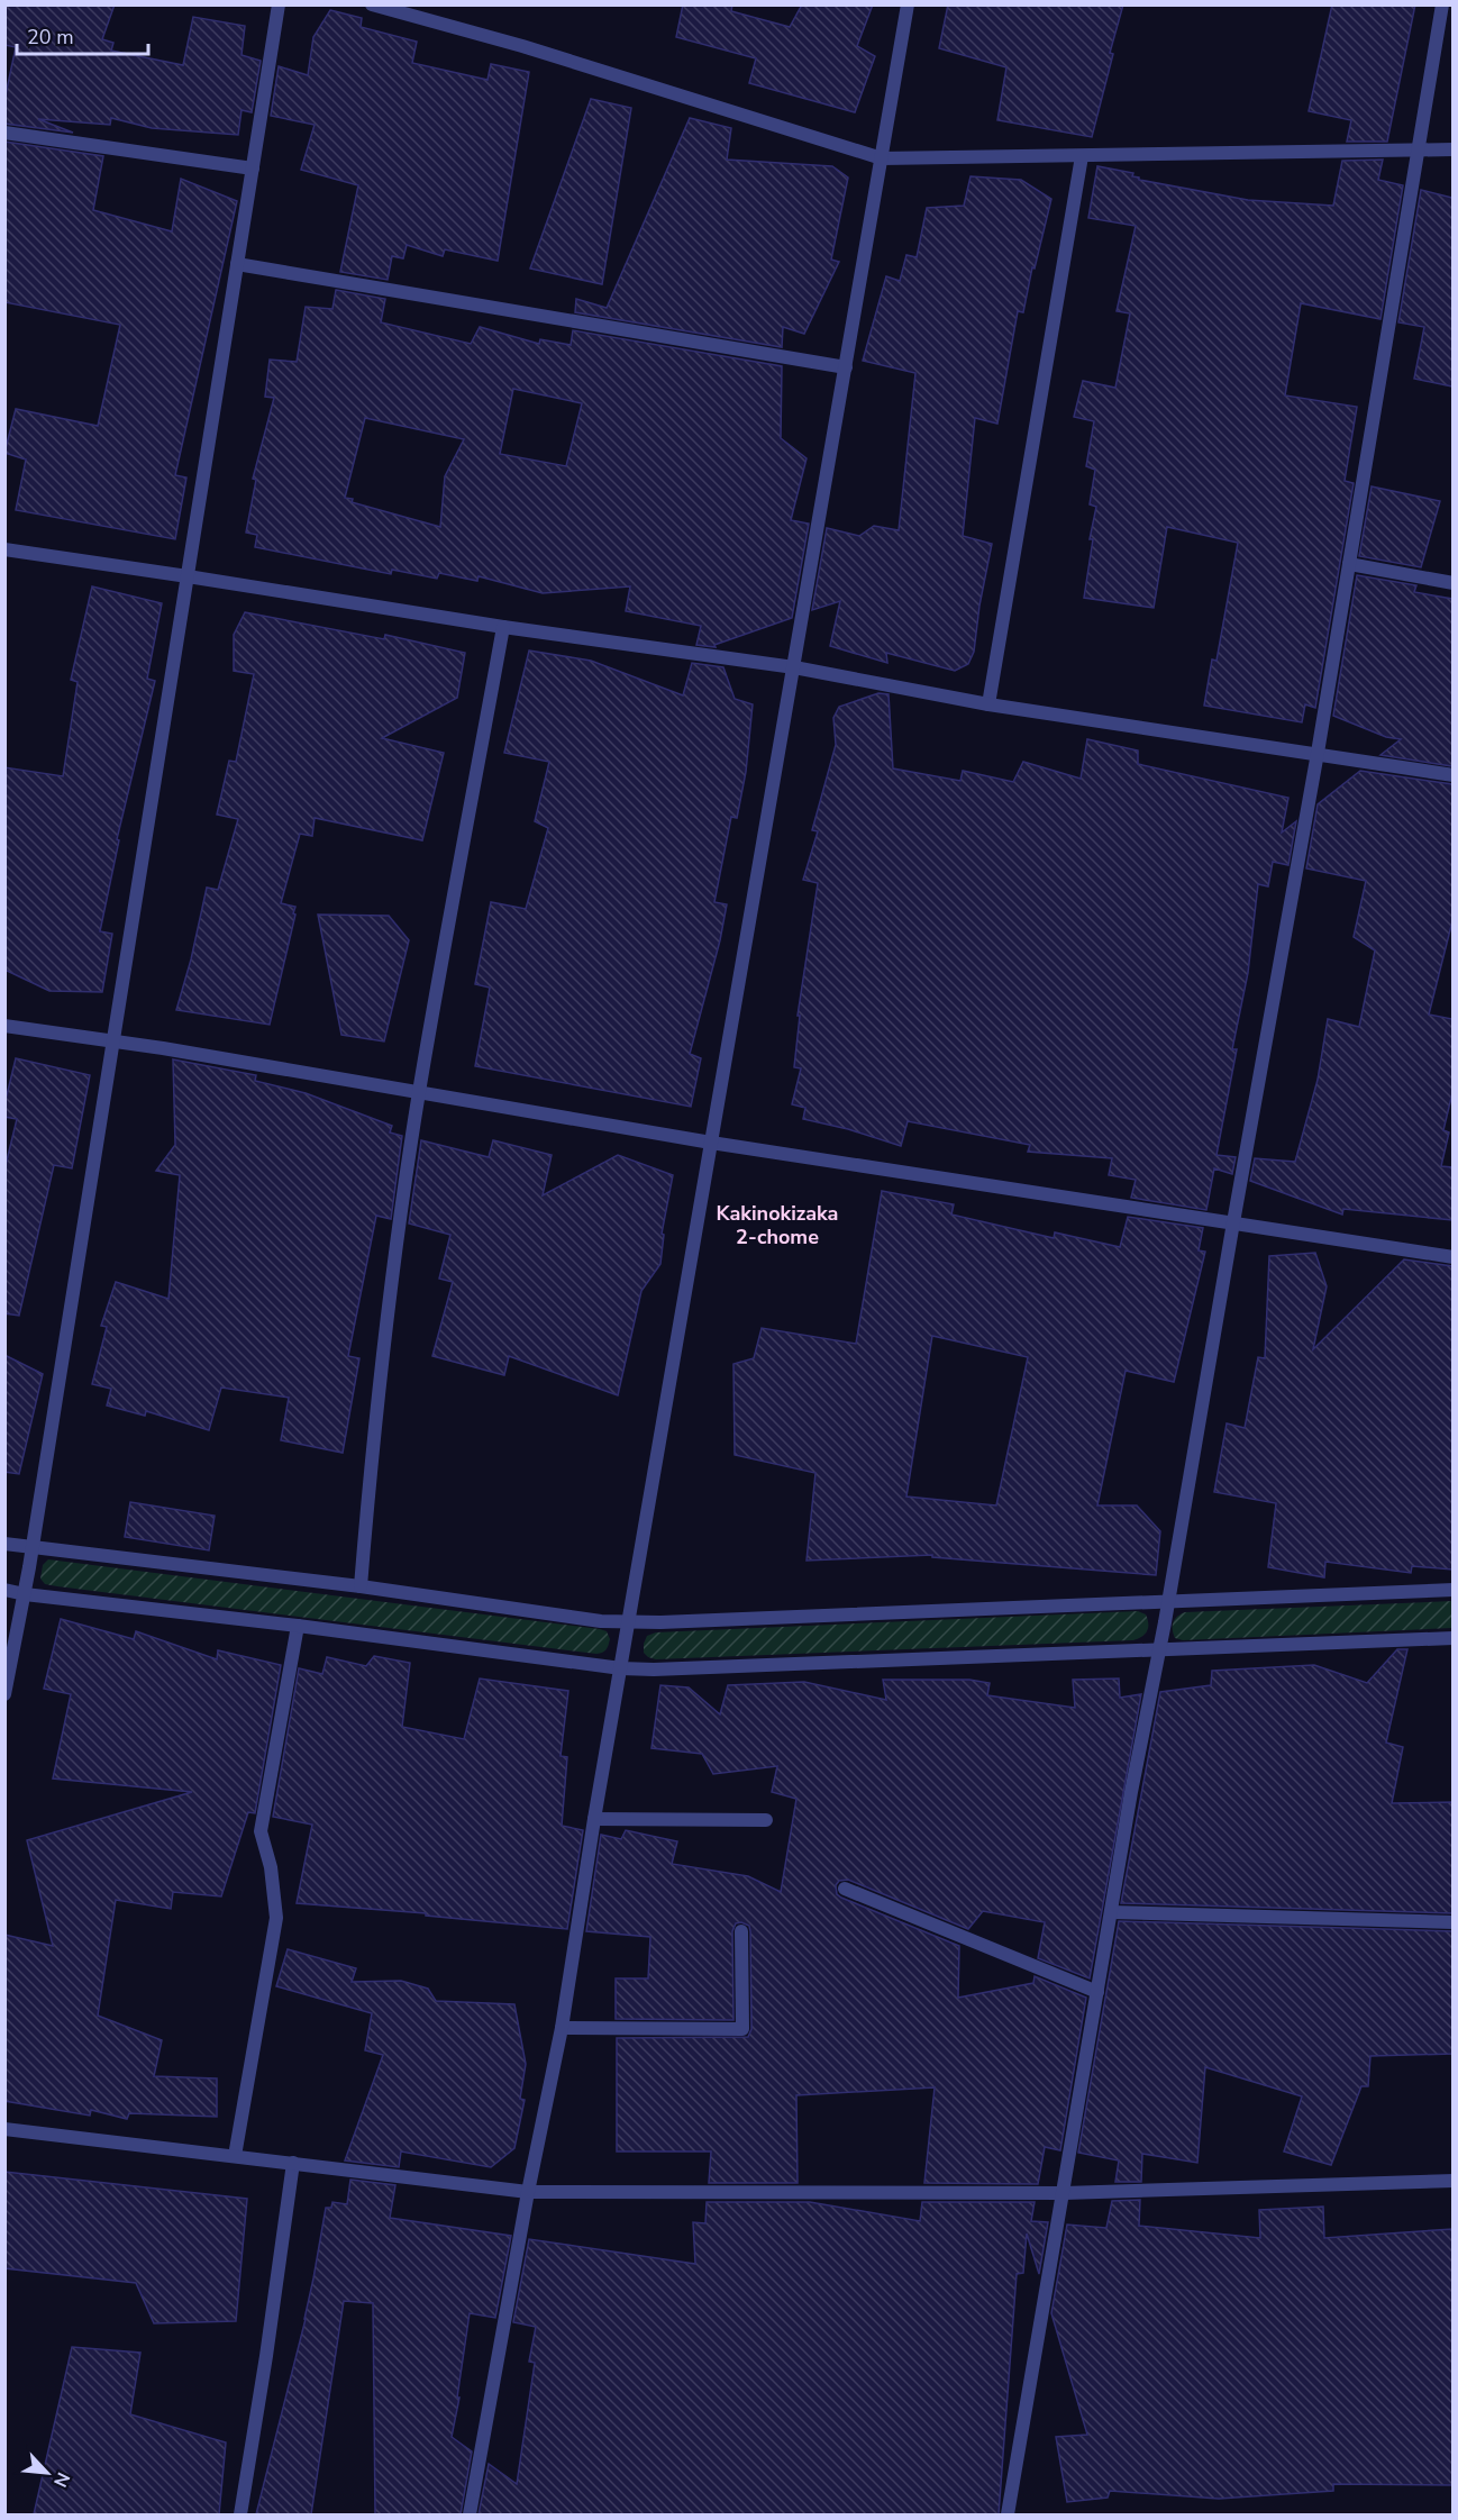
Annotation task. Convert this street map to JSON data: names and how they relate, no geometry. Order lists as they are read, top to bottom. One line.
{"districts":["Kakinokizaka 2-chome"],"scale_bar":"20 m","north":"bottom right"}
